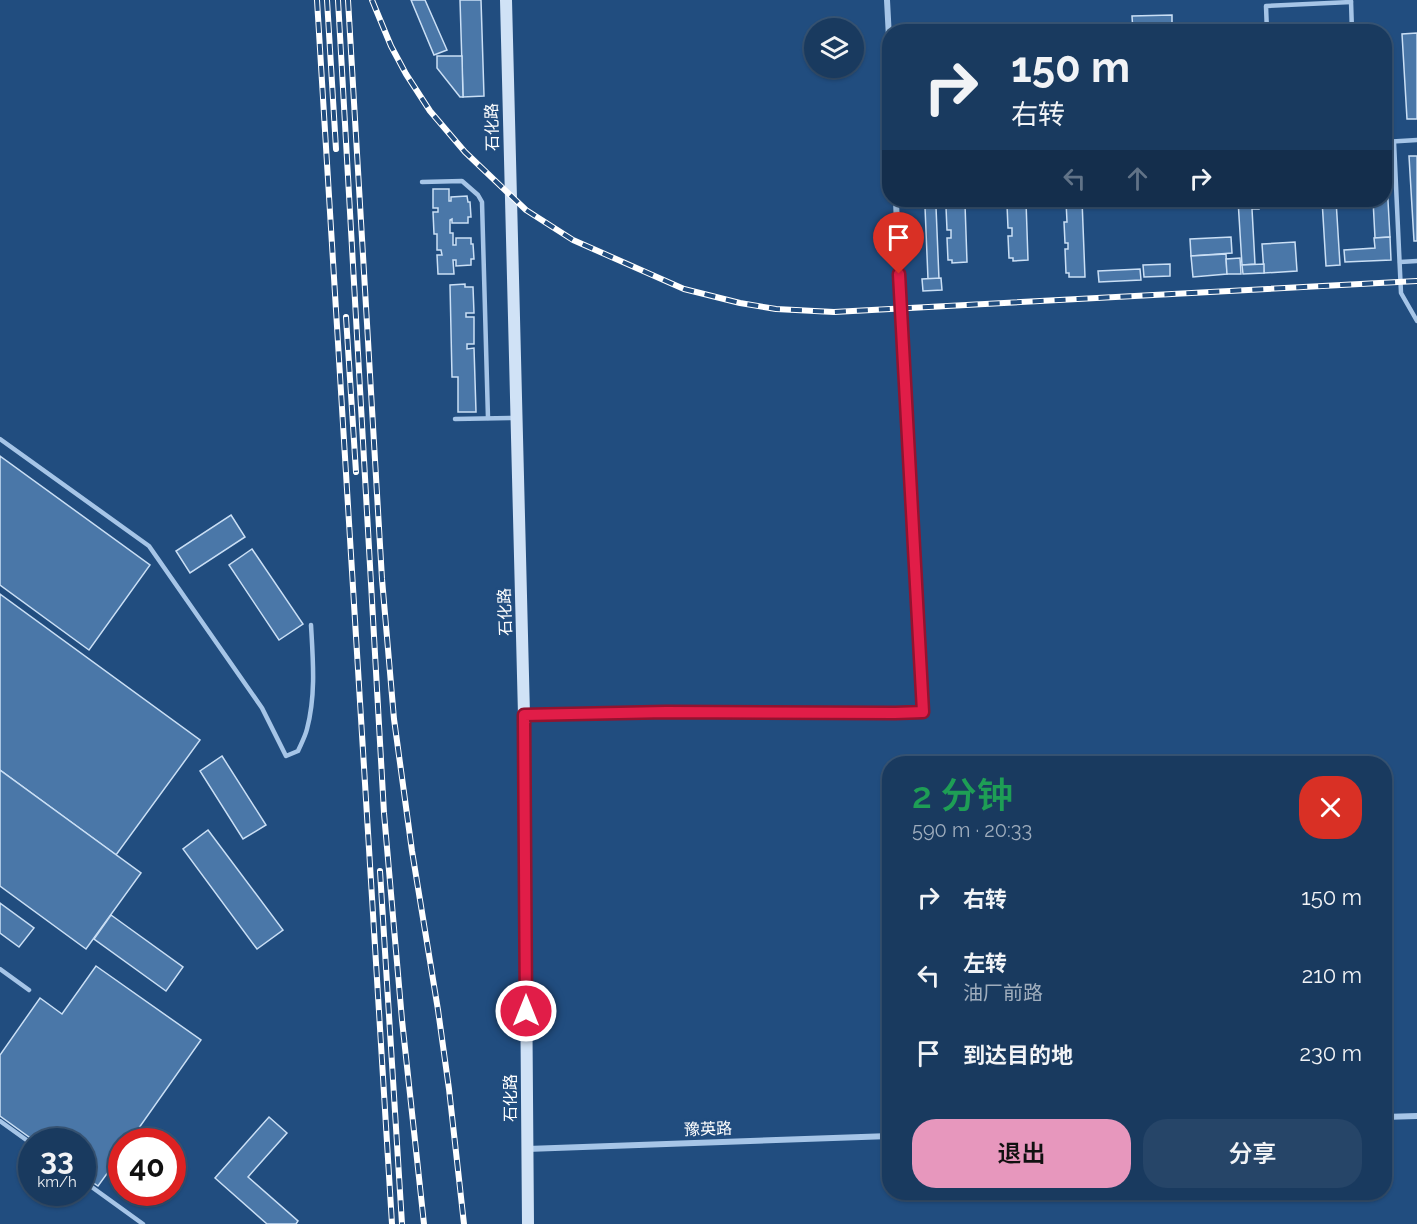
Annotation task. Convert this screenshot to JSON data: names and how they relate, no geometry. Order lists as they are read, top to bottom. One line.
{"streets":{"street":["石化路","豫英路"]},"crossings":[["石化路","豫英路"]],"page":{"turn":["150 m","右转"],"heading":["2 分钟","590 m · 20:33"],"list":[{"name":"右转","value":"150 m"},{"name":"左转","note":"油厂前路","value":"210 m"},{"name":"到达目的地","value":"230 m"}],"buttons":["退出","分享"],"speed":"33 km/h","limit":"40"}}
